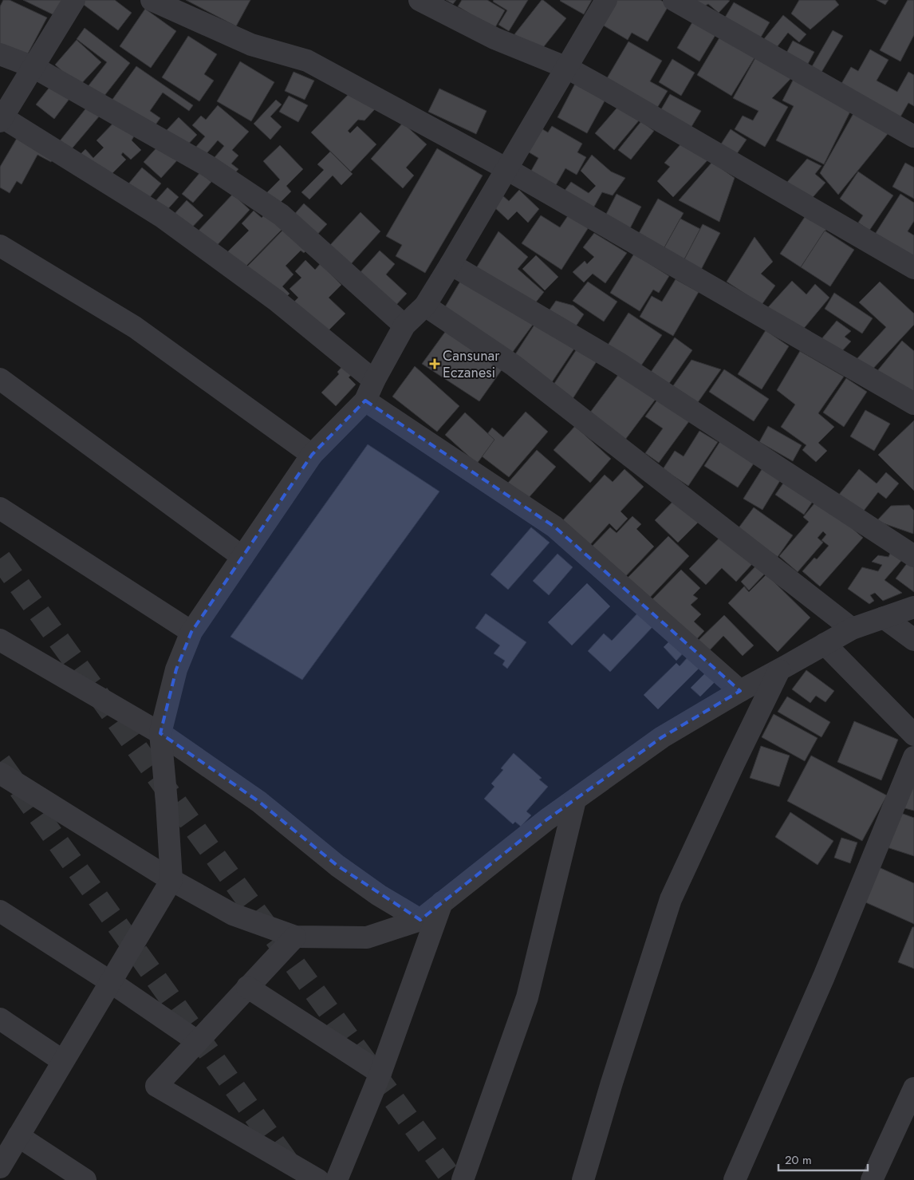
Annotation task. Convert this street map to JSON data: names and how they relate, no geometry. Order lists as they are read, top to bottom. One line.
{"places":{"health":["Cansunar Eczanesi"]},"scale_bar":"20 m"}
